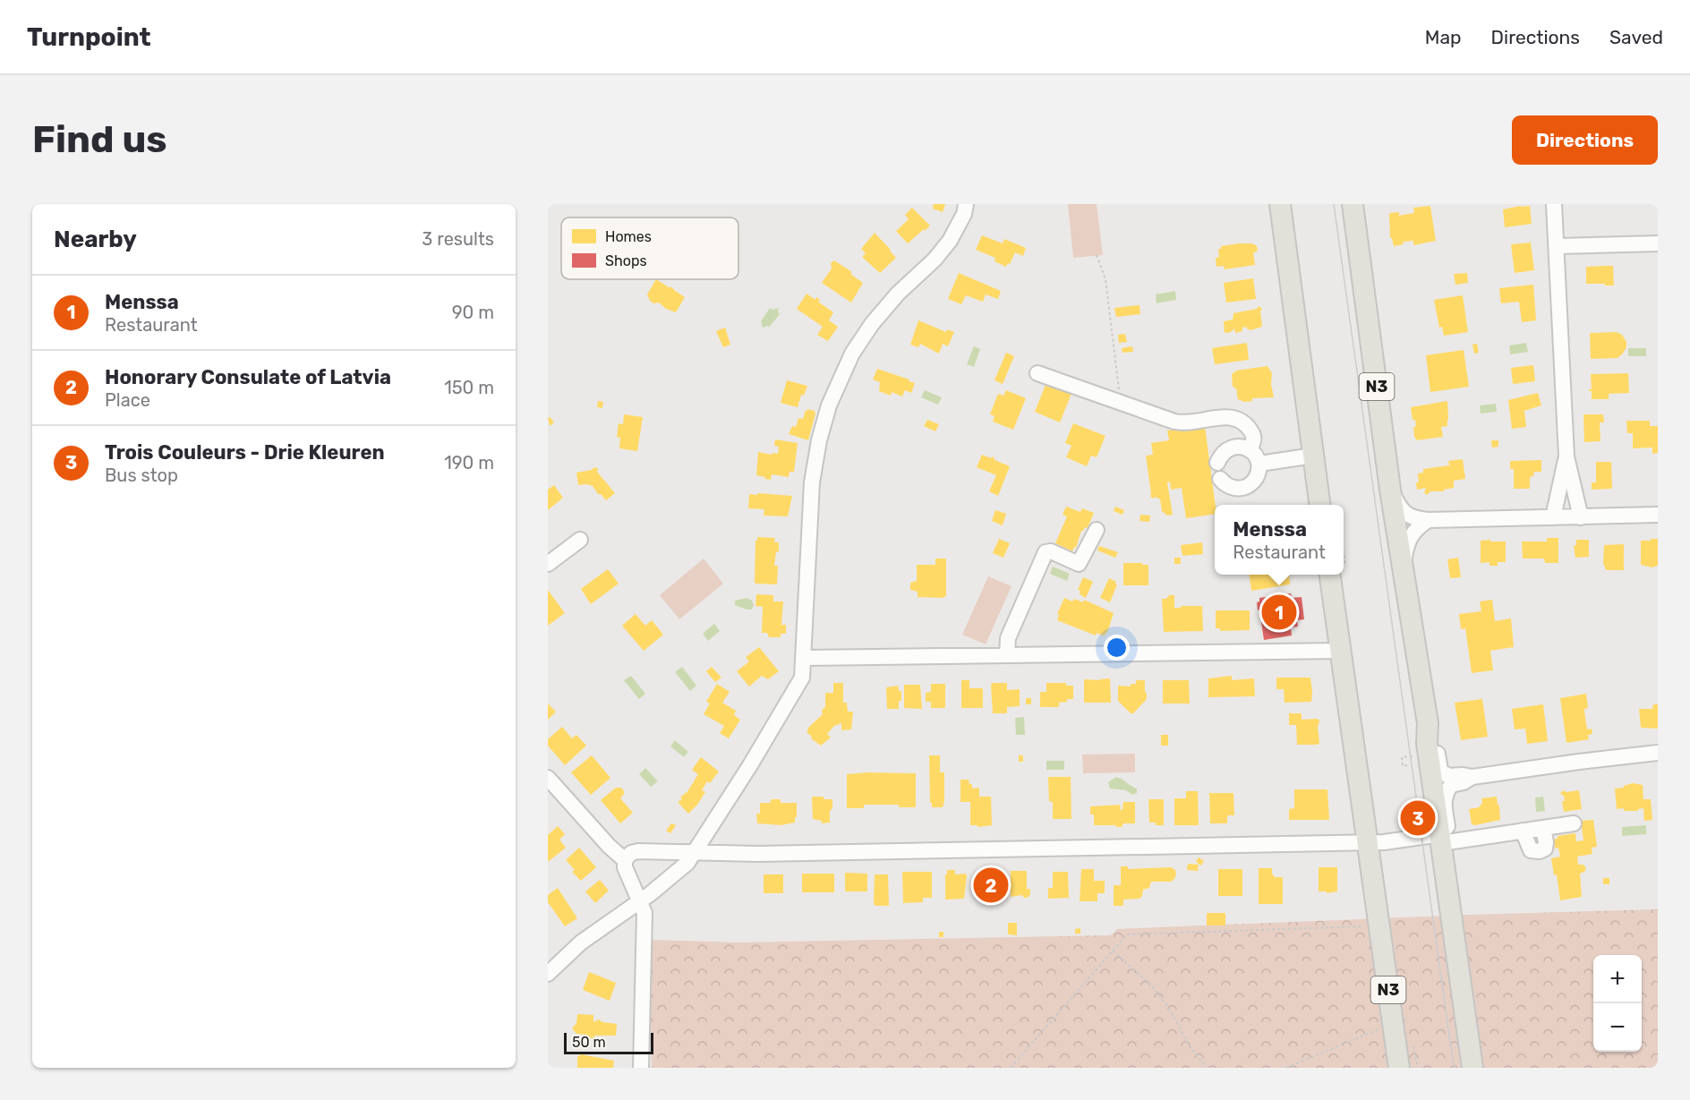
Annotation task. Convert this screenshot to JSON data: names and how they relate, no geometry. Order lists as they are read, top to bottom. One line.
{"streets":{"main road":["N3"]},"legend":["Homes","Shops"],"scale_bar":"50 m","page":{"header":"Turnpoint","nav":["Map","Directions","Saved"],"buttons":"Directions","title":"Find us","heading":["Nearby","3 results"],"list":[{"mark":"1","name":"Menssa","note":"Restaurant","value":"90 m"},{"mark":"2","name":"Honorary Consulate of Latvia","note":"Place","value":"150 m"},{"mark":"3","name":"Trois Couleurs - Drie Kleuren","note":"Bus stop","value":"190 m"}],"popup":["Menssa","Restaurant"],"pins":["1","3","2"],"map_buttons":["+","−"],"scale":"50 m"}}
